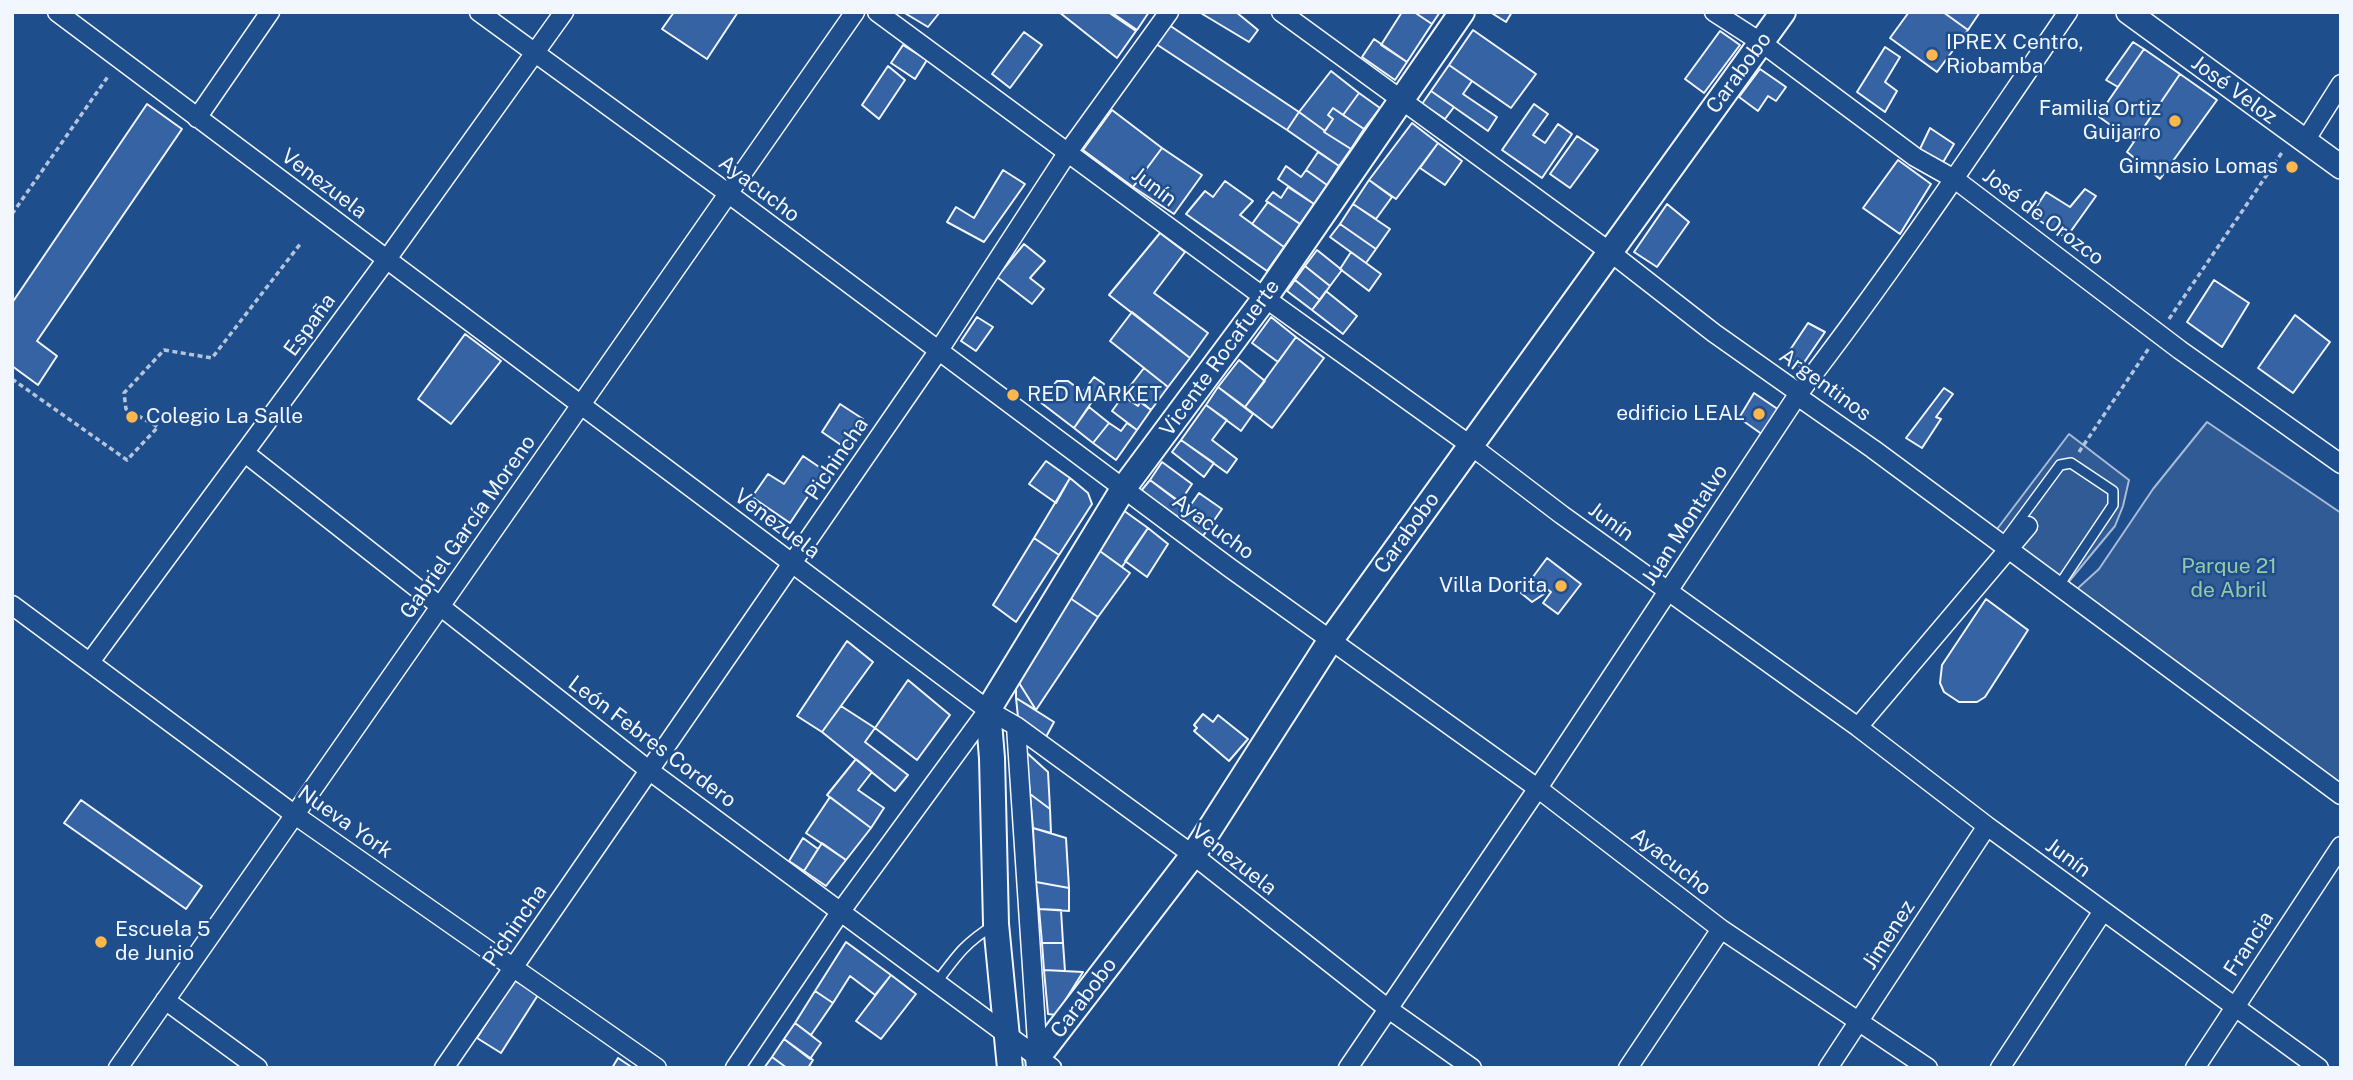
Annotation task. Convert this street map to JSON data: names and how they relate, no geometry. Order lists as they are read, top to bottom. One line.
{"streets":{"main road":["Carabobo","Vicente Rocafuerte"],"street":["José Veloz","Venezuela","Junín","Ayacucho","José de Orozco","España","Argentinos","Pichincha","Juan Montalvo","Gabriel García Moreno","León Febres Cordero","Nueva York","Jimenez","Francia"]},"crossings":[["Carabobo","Venezuela"],["Carabobo","Junín"],["Carabobo","Ayacucho"],["Carabobo","José de Orozco"],["Carabobo","Argentinos"],["Carabobo","León Febres Cordero"],["Venezuela","España"],["Venezuela","Vicente Rocafuerte"],["Venezuela","Pichincha"],["Venezuela","Juan Montalvo"],["Venezuela","Gabriel García Moreno"],["Junín","Vicente Rocafuerte"],["Junín","Pichincha"],["Junín","Juan Montalvo"],["Junín","Jimenez"],["Junín","Francia"],["Ayacucho","España"],["Ayacucho","Vicente Rocafuerte"],["Ayacucho","Pichincha"],["Ayacucho","Juan Montalvo"],["Ayacucho","Gabriel García Moreno"],["Ayacucho","Jimenez"],["José de Orozco","Juan Montalvo"],["España","León Febres Cordero"],["España","Nueva York"],["Vicente Rocafuerte","Argentinos"],["Argentinos","Juan Montalvo"],["Pichincha","León Febres Cordero"],["Pichincha","Nueva York"],["Gabriel García Moreno","León Febres Cordero"],["Gabriel García Moreno","Nueva York"]],"parks":["Parque 21 de Abril"],"places":["IPREX Centro, Riobamba","Familia Ortiz Guijarro","Gimnasio Lomas","RED MARKET","edificio LEAL","Colegio La Salle","Villa Dorita","Escuela 5 de Junio"]}
